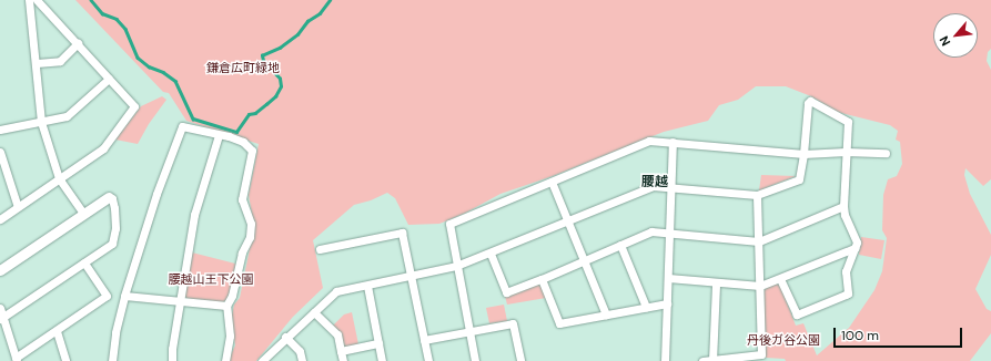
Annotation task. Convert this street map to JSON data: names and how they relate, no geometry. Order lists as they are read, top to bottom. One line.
{"districts":["腰越"],"parks":["鎌倉広町緑地","腰越山王下公園","丹後ガ谷公園"],"scale_bar":"100 m","north":"bottom left"}
